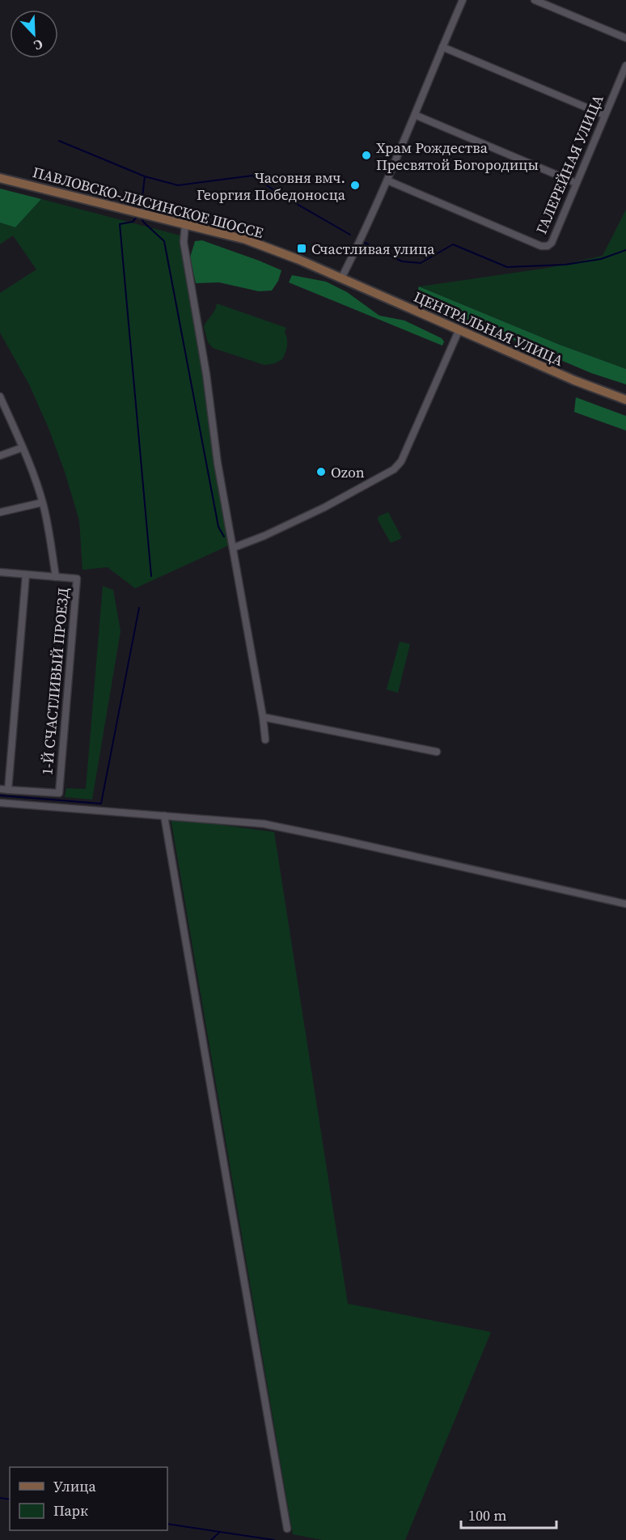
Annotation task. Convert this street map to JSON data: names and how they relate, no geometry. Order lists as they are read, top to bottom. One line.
{"streets":{"main road":["ПАВЛОВСКО-ЛИСИНСКОЕ ШОССЕ","ЦЕНТРАЛЬНАЯ УЛИЦА"],"street":["ГАЛЕРЕЙНАЯ УЛИЦА","1-Й СЧАСТЛИВЫЙ ПРОЕЗД"]},"crossings":[["ПАВЛОВСКО-ЛИСИНСКОЕ ШОССЕ","ЦЕНТРАЛЬНАЯ УЛИЦА"]],"places":{"other":["Храм Рождества Пресвятой Богородицы","Часовня вмч. Георгия Победоносца","Ozon"],"transit":["Счастливая улица"]},"legend":["Улица","Парк"],"scale_bar":"100 m","north":"bottom right"}
